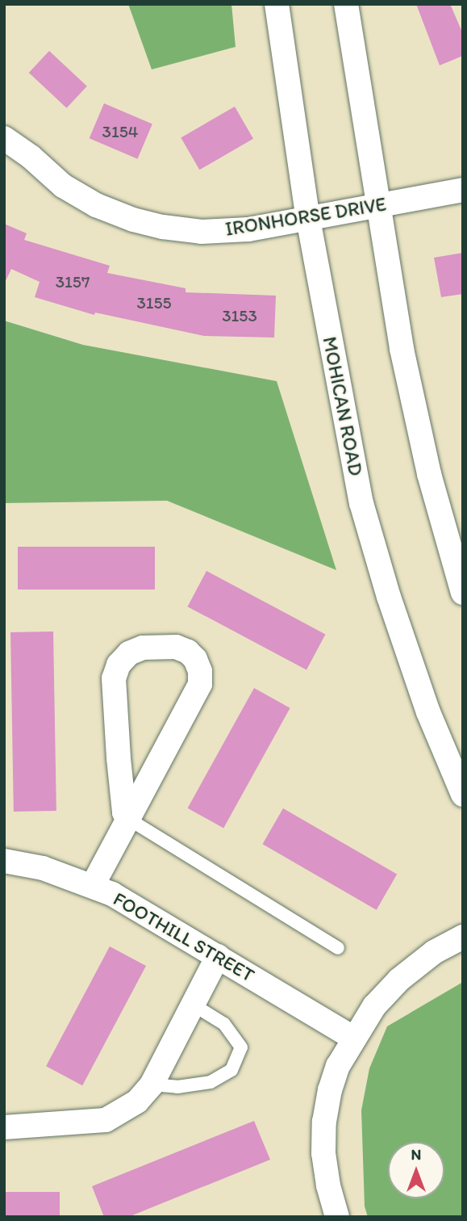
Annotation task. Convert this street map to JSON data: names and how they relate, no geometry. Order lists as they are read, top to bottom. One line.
{"streets":{"street":["IRONHORSE DRIVE","MOHICAN ROAD","FOOTHILL STREET"]},"crossings":[["IRONHORSE DRIVE","MOHICAN ROAD"]],"house_numbers":["3154","3157","3155","3153"],"north":"top"}
